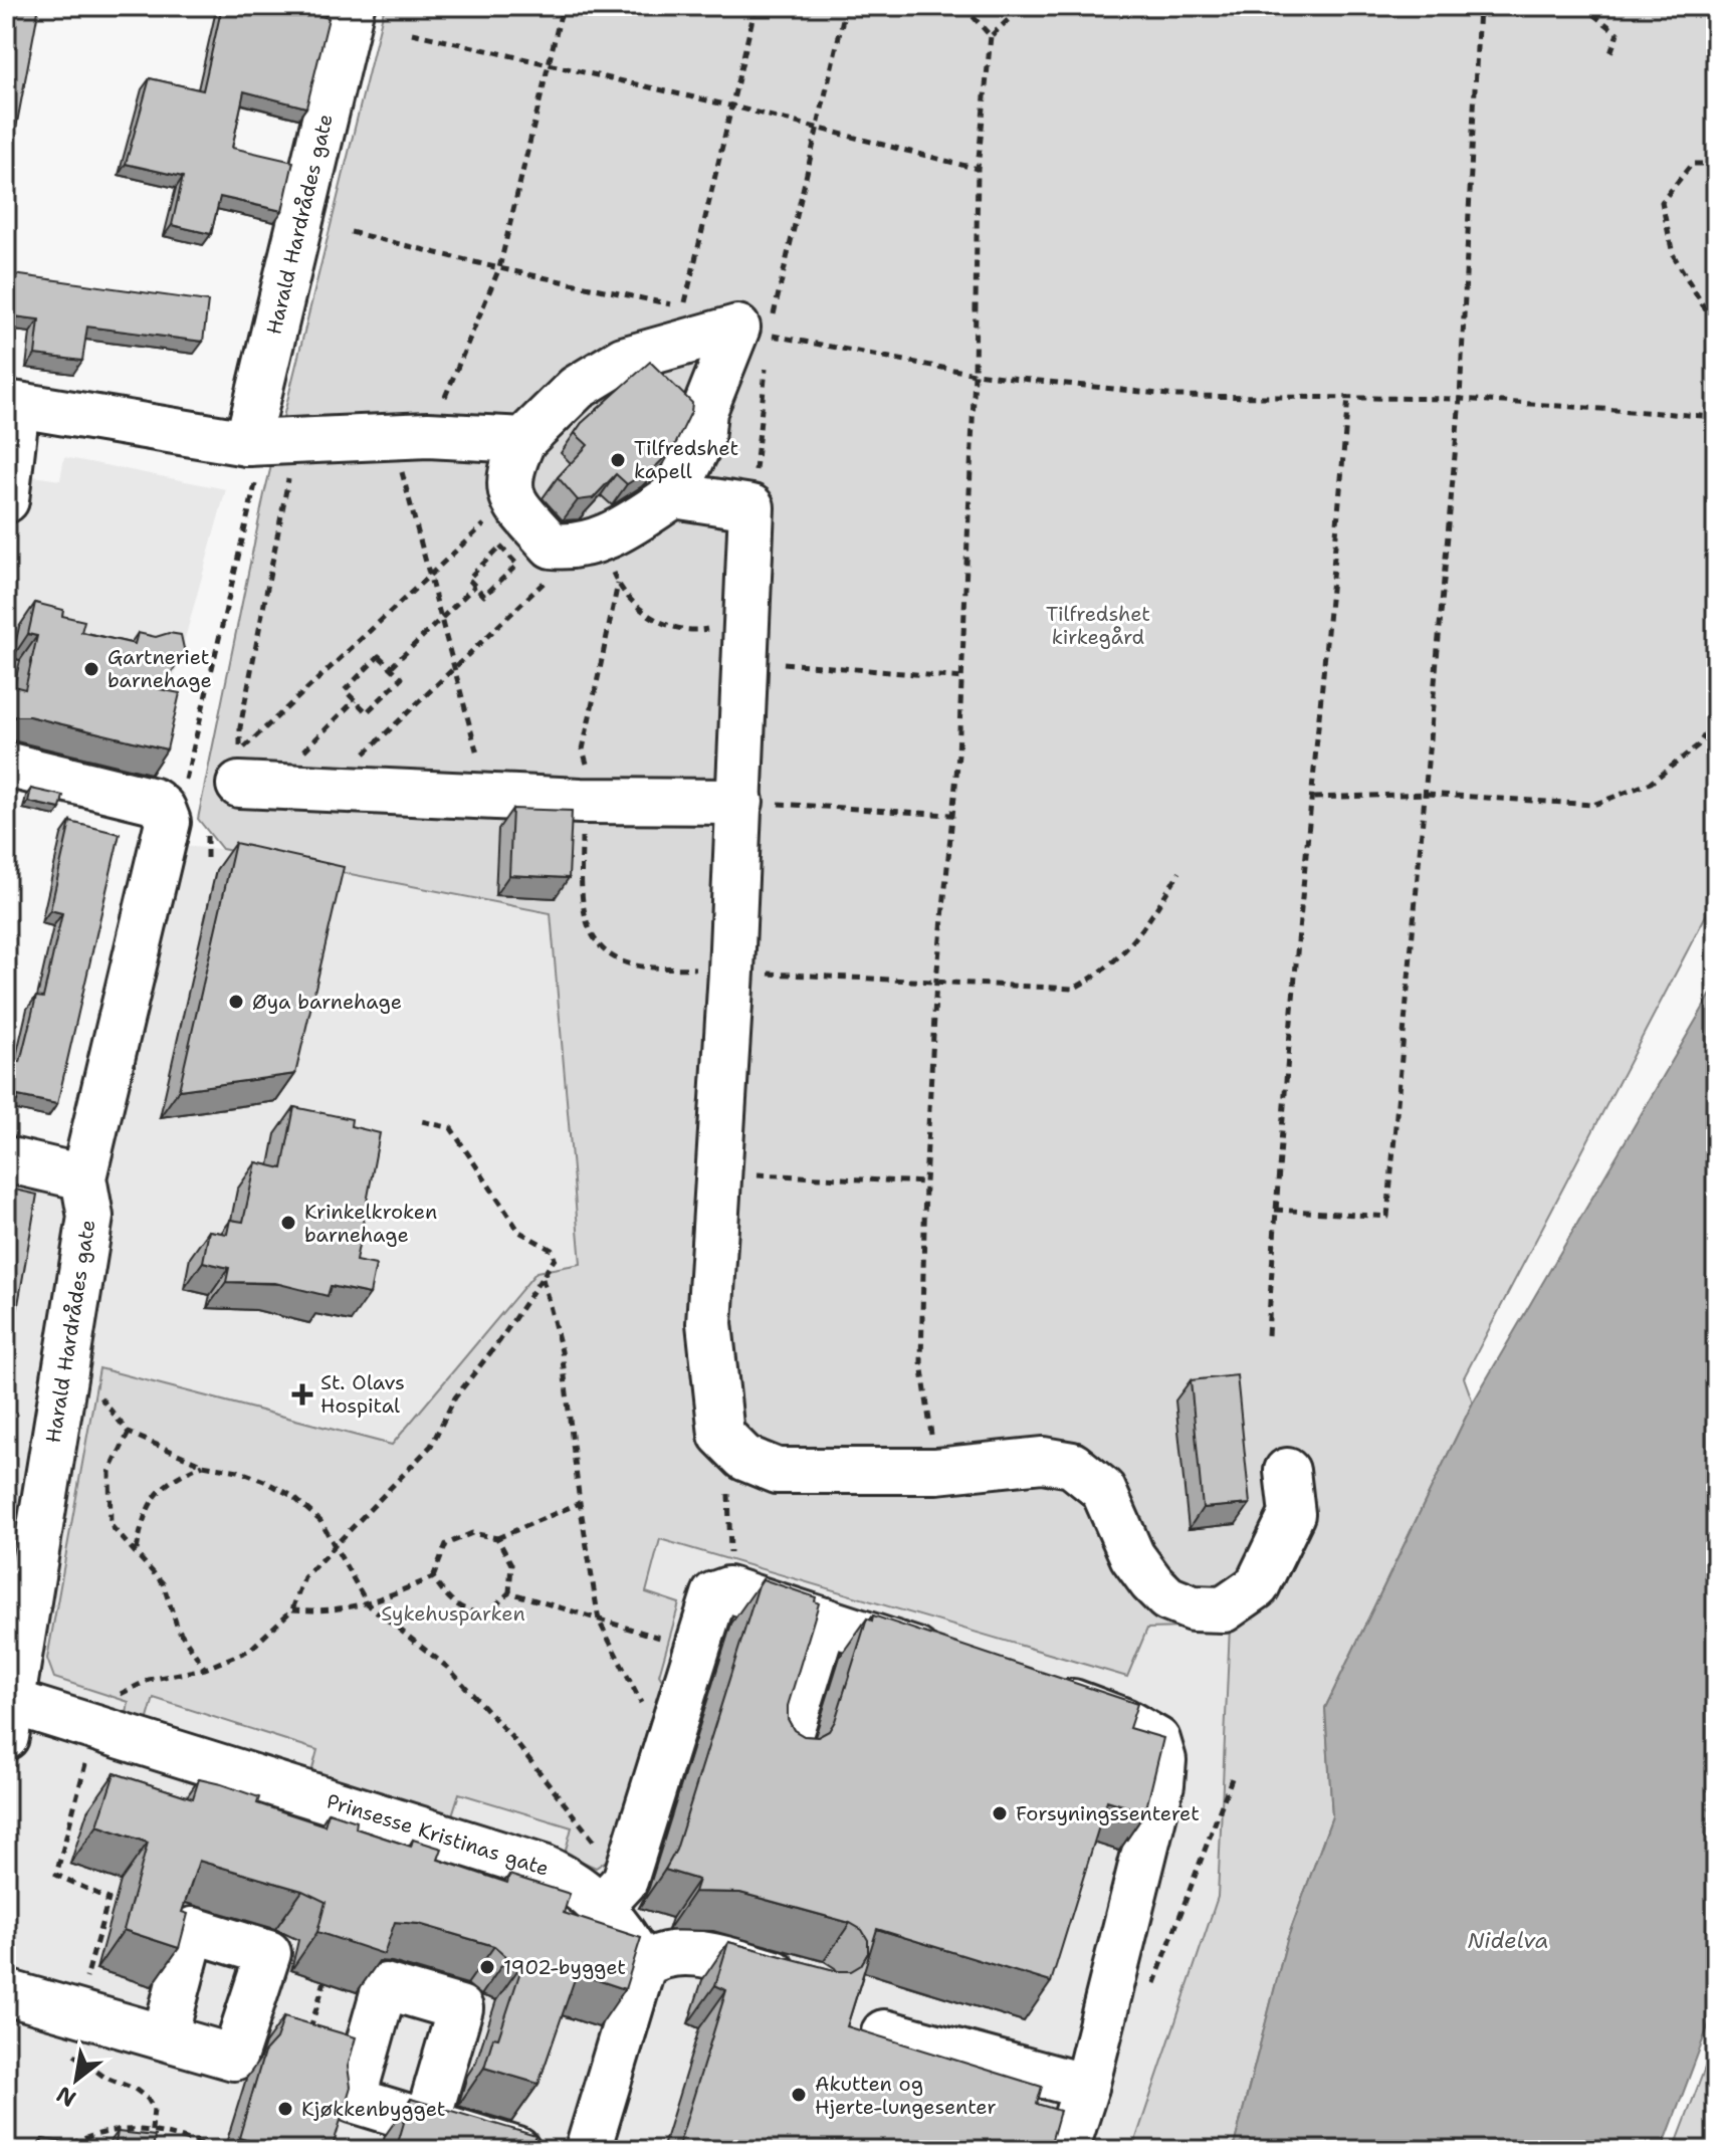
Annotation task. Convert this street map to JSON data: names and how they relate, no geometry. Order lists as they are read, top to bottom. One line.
{"streets":{"street":["Harald Hardrådes gate","Prinsesse Kristinas gate"]},"crossings":[["Harald Hardrådes gate","Prinsesse Kristinas gate"]],"water":["Nidelva"],"parks":["Tilfredshet kirkegård","Sykehusparken"],"places":{"other":["Tilfredshet kapell","Gartneriet barnehage","Øya barnehage","Krinkelkroken barnehage","Forsyningssenteret","1902-bygget","Akutten og Hjerte-lungesenter","Kjøkkenbygget"],"health":["St. Olavs Hospital"]},"north":"bottom left"}
